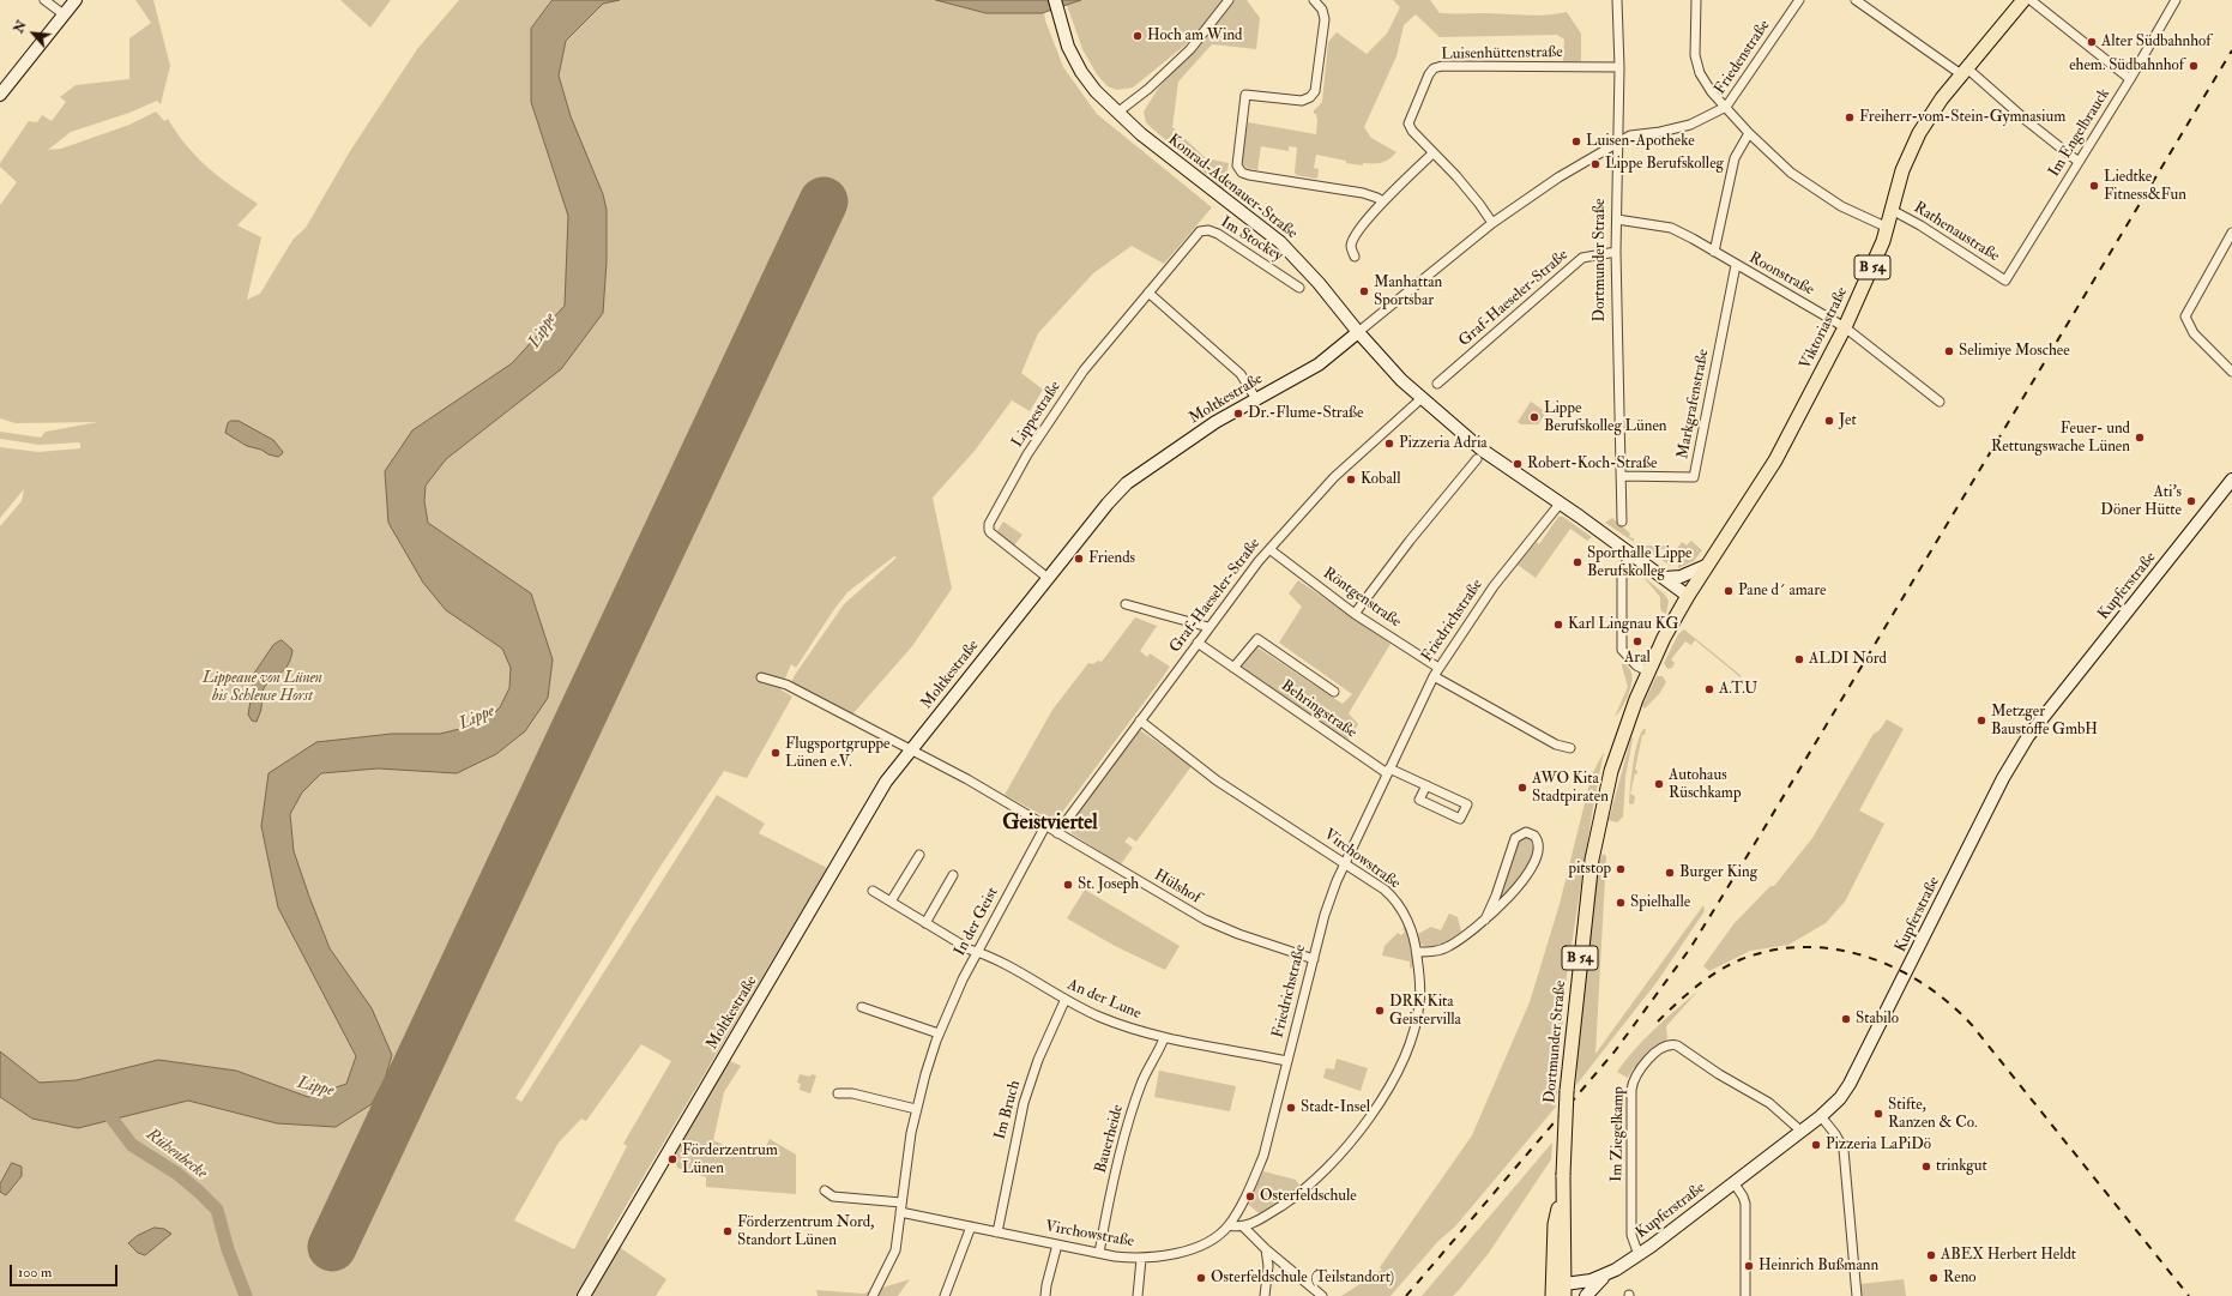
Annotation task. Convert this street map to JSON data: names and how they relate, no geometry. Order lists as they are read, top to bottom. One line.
{"streets":{"main road":["Dortmunder Straße","B 54","Viktoriastraße"],"street":["Luisenhüttenstraße","Friedenstraße","Im Engelbrauck","Konrad-Adenauer-Straße","Rathenaustraße","Im Stockey","Roonstraße","Graf-Haeseler-Straße","Moltkestraße","Markgrafenstraße","Lippestraße","Kupferstraße","Röntgenstraße","Friedrichstraße","Behringstraße","Virchowstraße","Hülshof","In der Geist","An der Lune","Im Bruch","Im Ziegelkamp","Bauerheide"]},"crossings":[["Luisenhüttenstraße","Dortmunder Straße"],["Luisenhüttenstraße","Moltkestraße"],["Friedenstraße","Dortmunder Straße"],["Friedenstraße","Moltkestraße"],["Im Engelbrauck","Rathenaustraße"],["Konrad-Adenauer-Straße","Dortmunder Straße"],["Konrad-Adenauer-Straße","Graf-Haeseler-Straße"],["Konrad-Adenauer-Straße","Viktoriastraße"],["Konrad-Adenauer-Straße","Moltkestraße"],["Konrad-Adenauer-Straße","Friedrichstraße"],["Rathenaustraße","Viktoriastraße"],["Im Stockey","Lippestraße"],["Dortmunder Straße","Roonstraße"],["Dortmunder Straße","Graf-Haeseler-Straße"],["Dortmunder Straße","Viktoriastraße"],["Dortmunder Straße","Moltkestraße"],["Dortmunder Straße","Markgrafenstraße"],["Dortmunder Straße","Kupferstraße"],["Roonstraße","Viktoriastraße"],["Roonstraße","Markgrafenstraße"],["Graf-Haeseler-Straße","Röntgenstraße"],["Graf-Haeseler-Straße","Behringstraße"],["Graf-Haeseler-Straße","Virchowstraße"],["Graf-Haeseler-Straße","Hülshof"],["Moltkestraße","Lippestraße"],["Moltkestraße","Hülshof"],["Kupferstraße","Im Ziegelkamp"],["Röntgenstraße","Friedrichstraße"],["Friedrichstraße","Behringstraße"],["Friedrichstraße","Virchowstraße"],["Friedrichstraße","Hülshof"],["Friedrichstraße","An der Lune"],["Virchowstraße","In der Geist"],["Virchowstraße","Im Bruch"],["Virchowstraße","Bauerheide"],["Hülshof","In der Geist"],["In der Geist","An der Lune"],["An der Lune","Im Bruch"],["An der Lune","Bauerheide"]],"districts":["Geistviertel"],"water":["Lippe","Rühenbecke"],"parks":["Lippeaue von Lünen bis Schleuse Horst"],"places":["Hoch am Wind","Alter Südbahnhof","ehem. Südbahnhof","Freiherr-vom-Stein-Gymnasium","Luisen-Apotheke","Lippe Berufskolleg","Liedtke Fitness&Fun","Manhattan Sportsbar","Selimiye Moschee","Dr.-Flume-Straße","Lippe Berufskolleg Lünen","Jet","Feuer- und Rettungswache Lünen","Pizzeria Adria","Robert-Koch-Straße","Koball","Ati's Döner Hütte","Friends","Sporthalle Lippe Berufskolleg","Pane d´ amare","Karl Lingnau KG","Aral","ALDI Nord","A.T.U","Metzger Baustoffe GmbH","Flugsportgruppe Lünen e.V.","Autohaus Rüschkamp","AWO Kita Stadtpiraten","pitstop","Burger King","St. Joseph","Spielhalle","DRK Kita Geistervilla","Stabilo","Stadt-Insel","Stifte, Ranzen & Co.","Pizzeria LaPiDö","Förderzentrum Lünen","trinkgut","Osterfeldschule","Förderzentrum Nord, Standort Lünen","ABEX Herbert Heldt","Heinrich Bußmann","Osterfeldschule (Teilstandort)","Reno"],"scale_bar":"100 m","north":"top left"}
